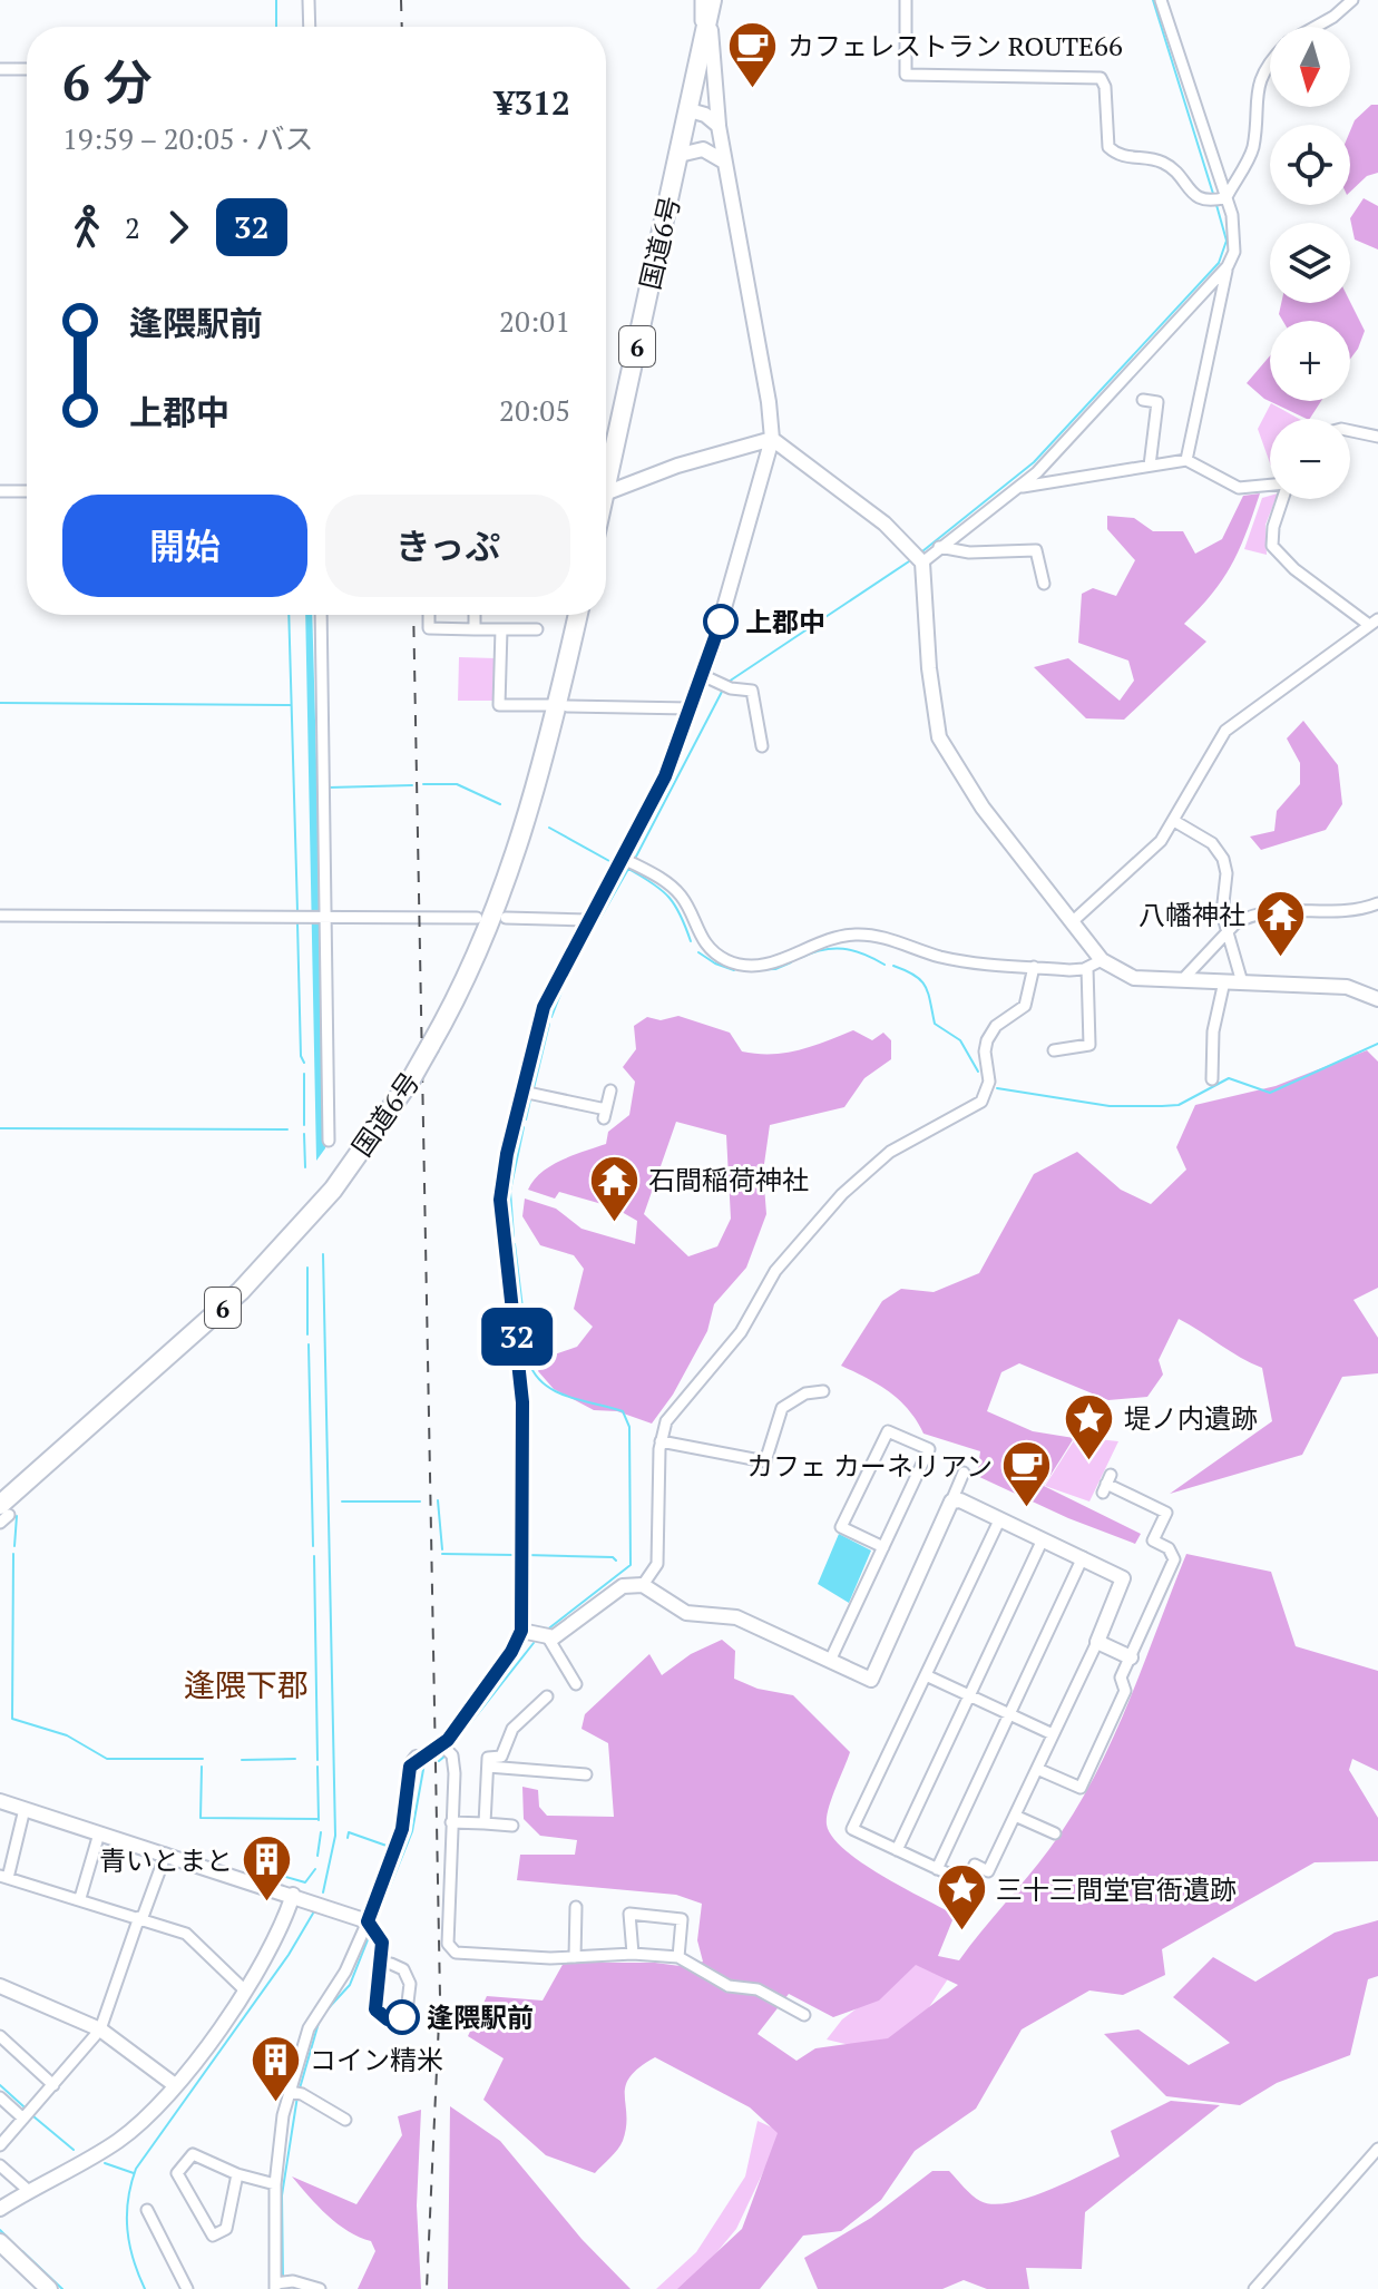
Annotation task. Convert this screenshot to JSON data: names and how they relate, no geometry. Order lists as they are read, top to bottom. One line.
{"streets":{"highway":["国道6号","6"]},"districts":["逢隈下郡"],"places":{"cafe":["カフェレストラン ROUTE66","カフェ カーネリアン"],"other":["上郡中","逢隈駅前"],"temple":["八幡神社","石間稲荷神社"],"place":["堤ノ内遺跡","三十三間堂官衙遺跡"],"building":["青いとまと","コイン精米"]},"lines":["bus line 32"],"north":"bottom","page":{"on_map":"32","map_buttons":["+","−"],"heading":["6 分","19:59 – 20:05 · バス","¥312"],"legs":["2","32"],"list":[{"name":"逢隈駅前","value":"20:01"},{"name":"上郡中","value":"20:05"}],"buttons":["開始","きっぷ"]}}
